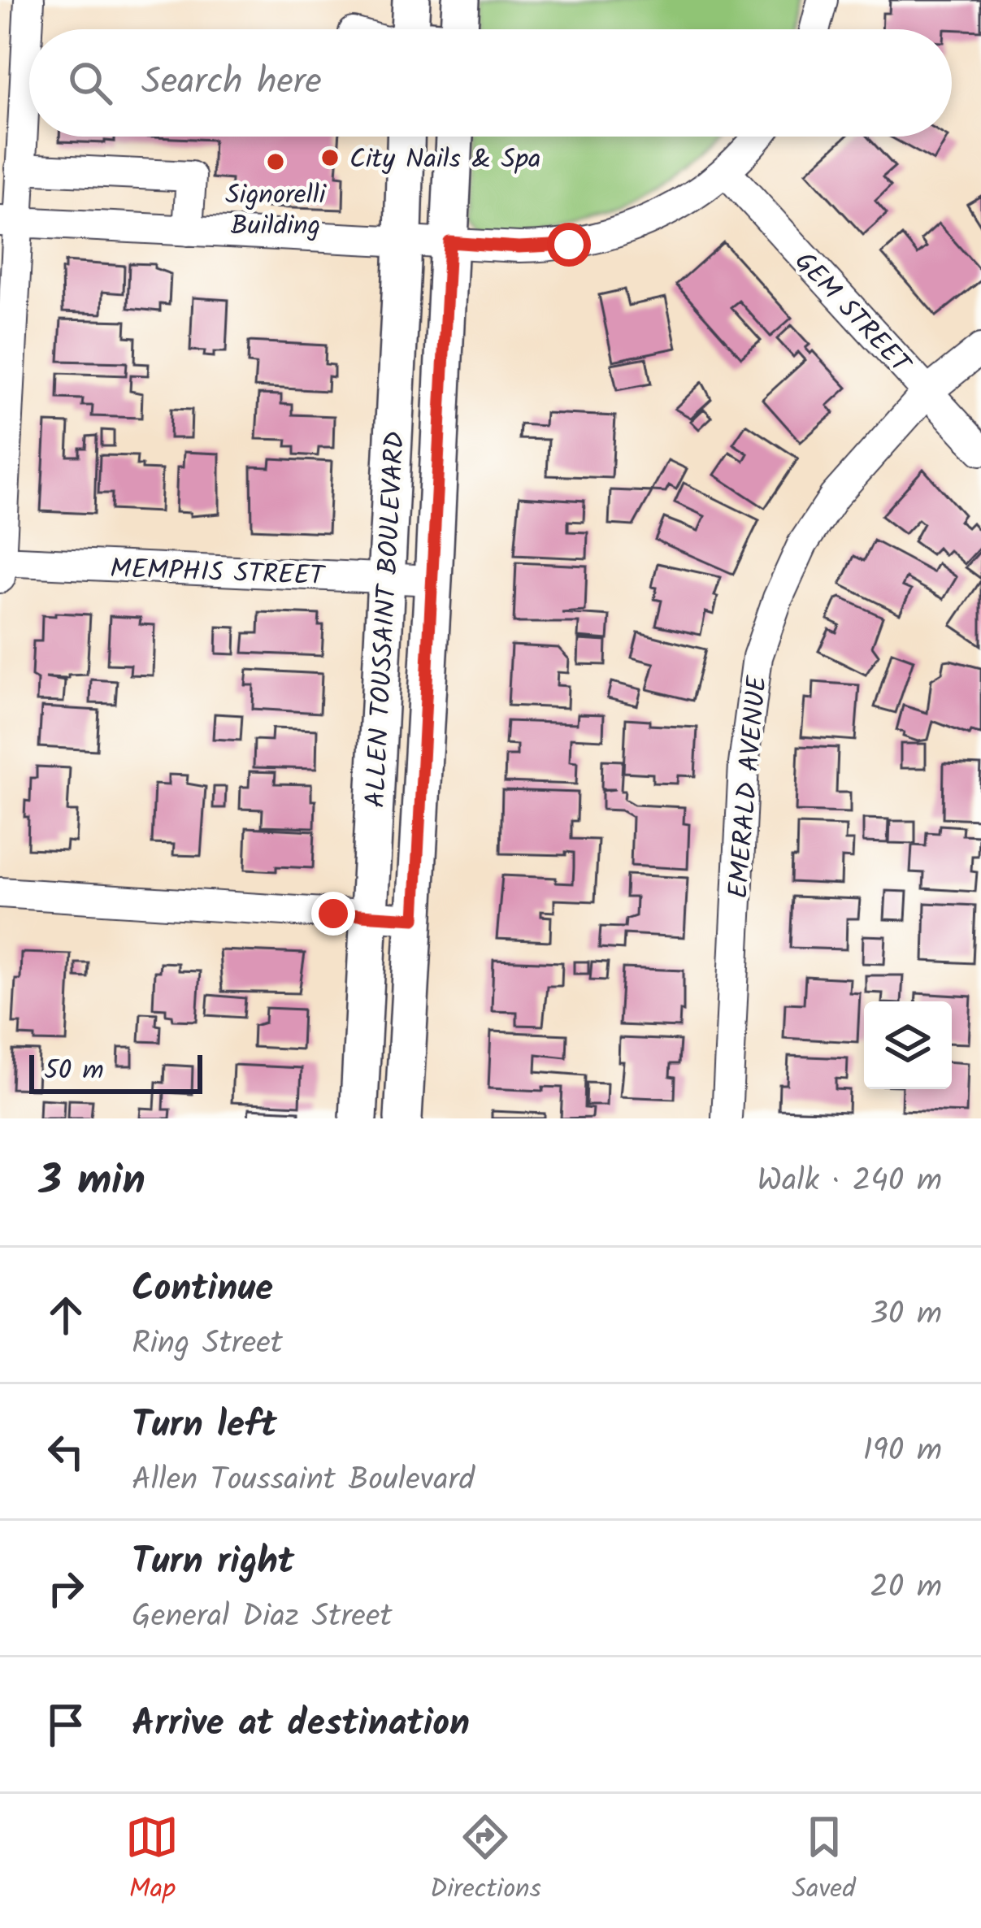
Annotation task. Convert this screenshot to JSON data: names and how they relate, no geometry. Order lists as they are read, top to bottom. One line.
{"streets":{"main road":["ALLEN TOUSSAINT BOULEVARD"],"street":["GEM STREET","MEMPHIS STREET","EMERALD AVENUE"]},"crossings":[["GEM STREET","EMERALD AVENUE"],["MEMPHIS STREET","ALLEN TOUSSAINT BOULEVARD"]],"places":["City Nails & Spa","Signorelli Building"],"scale_bar":"50 m","page":{"search":"Search here","scale":"50 m","heading":["3 min","Walk · 240 m"],"list":[["Continue","Ring Street","30 m"],["Turn left","Allen Toussaint Boulevard","190 m"],["Turn right","General Diaz Street","20 m"],"Arrive at destination"],"nav":["Map","Directions","Saved"]}}
